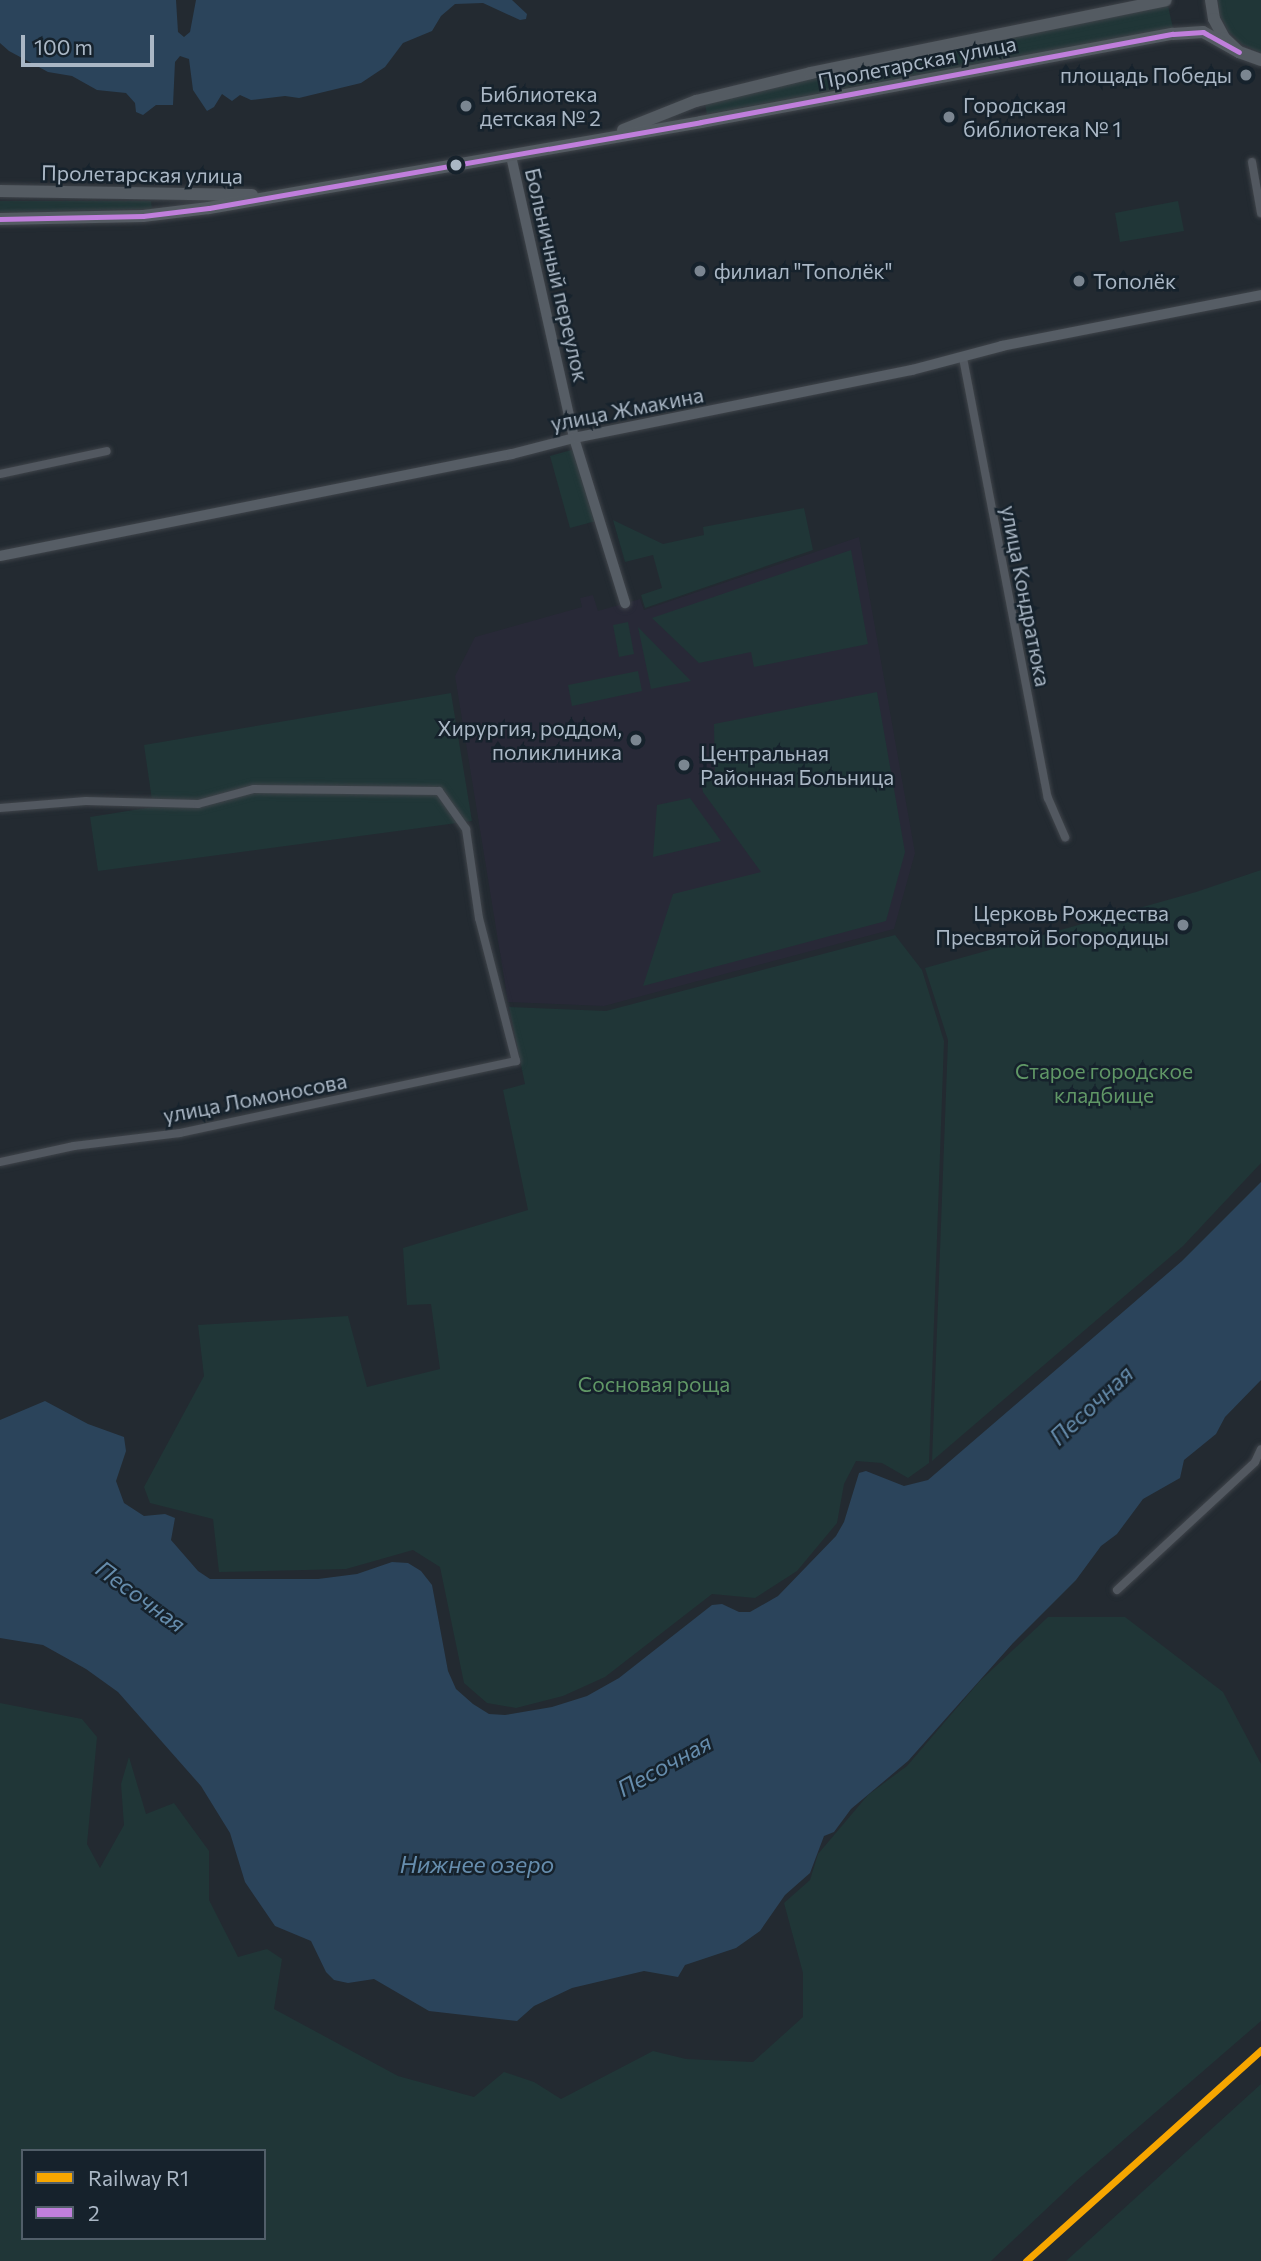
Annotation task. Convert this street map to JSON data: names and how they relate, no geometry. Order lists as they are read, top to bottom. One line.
{"streets":{"main road":["Пролетарская улица"],"street":["Больничный переулок","улица Жмакина","улица Кондратюка","улица Ломоносова"]},"crossings":[["Пролетарская улица","Больничный переулок"],["Больничный переулок","улица Жмакина"],["улица Жмакина","улица Кондратюка"]],"water":["Песочная","Нижнее озеро"],"parks":["Старое городское кладбище","Сосновая роща"],"places":["площадь Победы","Библиотека детская № 2","Городская библиотека № 1","филиал \"Тополёк\"","Тополёк","Хирургия, роддом, поликлиника","Центральная Районная Больница","Церковь Рождества Пресвятой Богородицы"],"lines":["transit line 2","rail line R1"],"legend":["Railway R1","2"],"scale_bar":"100 m"}
